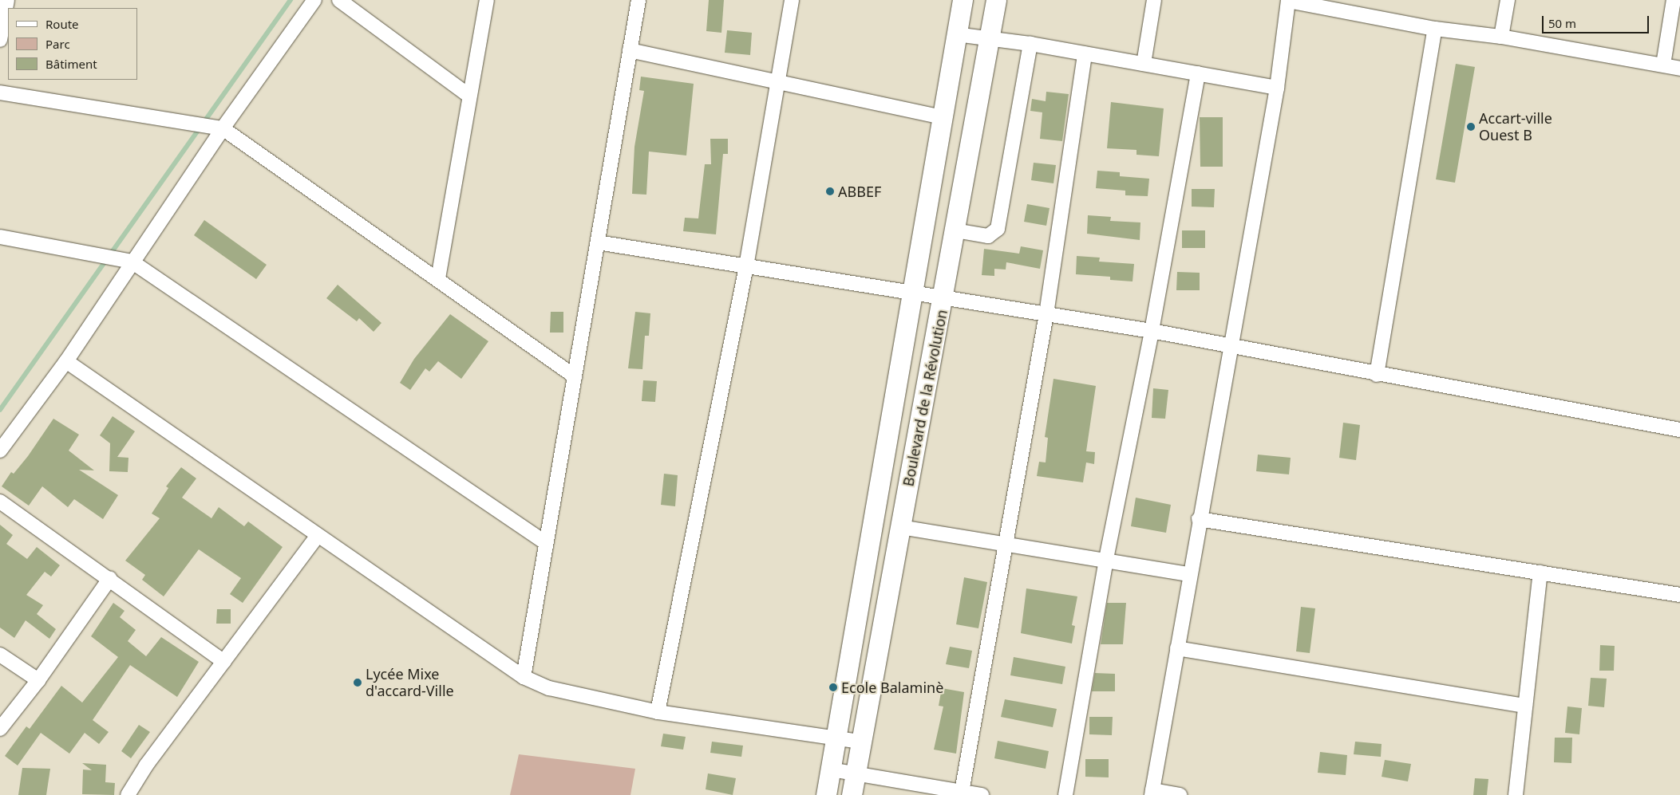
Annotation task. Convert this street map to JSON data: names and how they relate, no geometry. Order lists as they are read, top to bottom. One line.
{"streets":{"main road":["Boulevard de la Révolution"]},"places":["Accart-ville Ouest B","ABBEF","Lycée Mixe d'accard-Ville","Ecole Balaminè"],"legend":["Route","Parc","Bâtiment"],"scale_bar":"50 m"}
